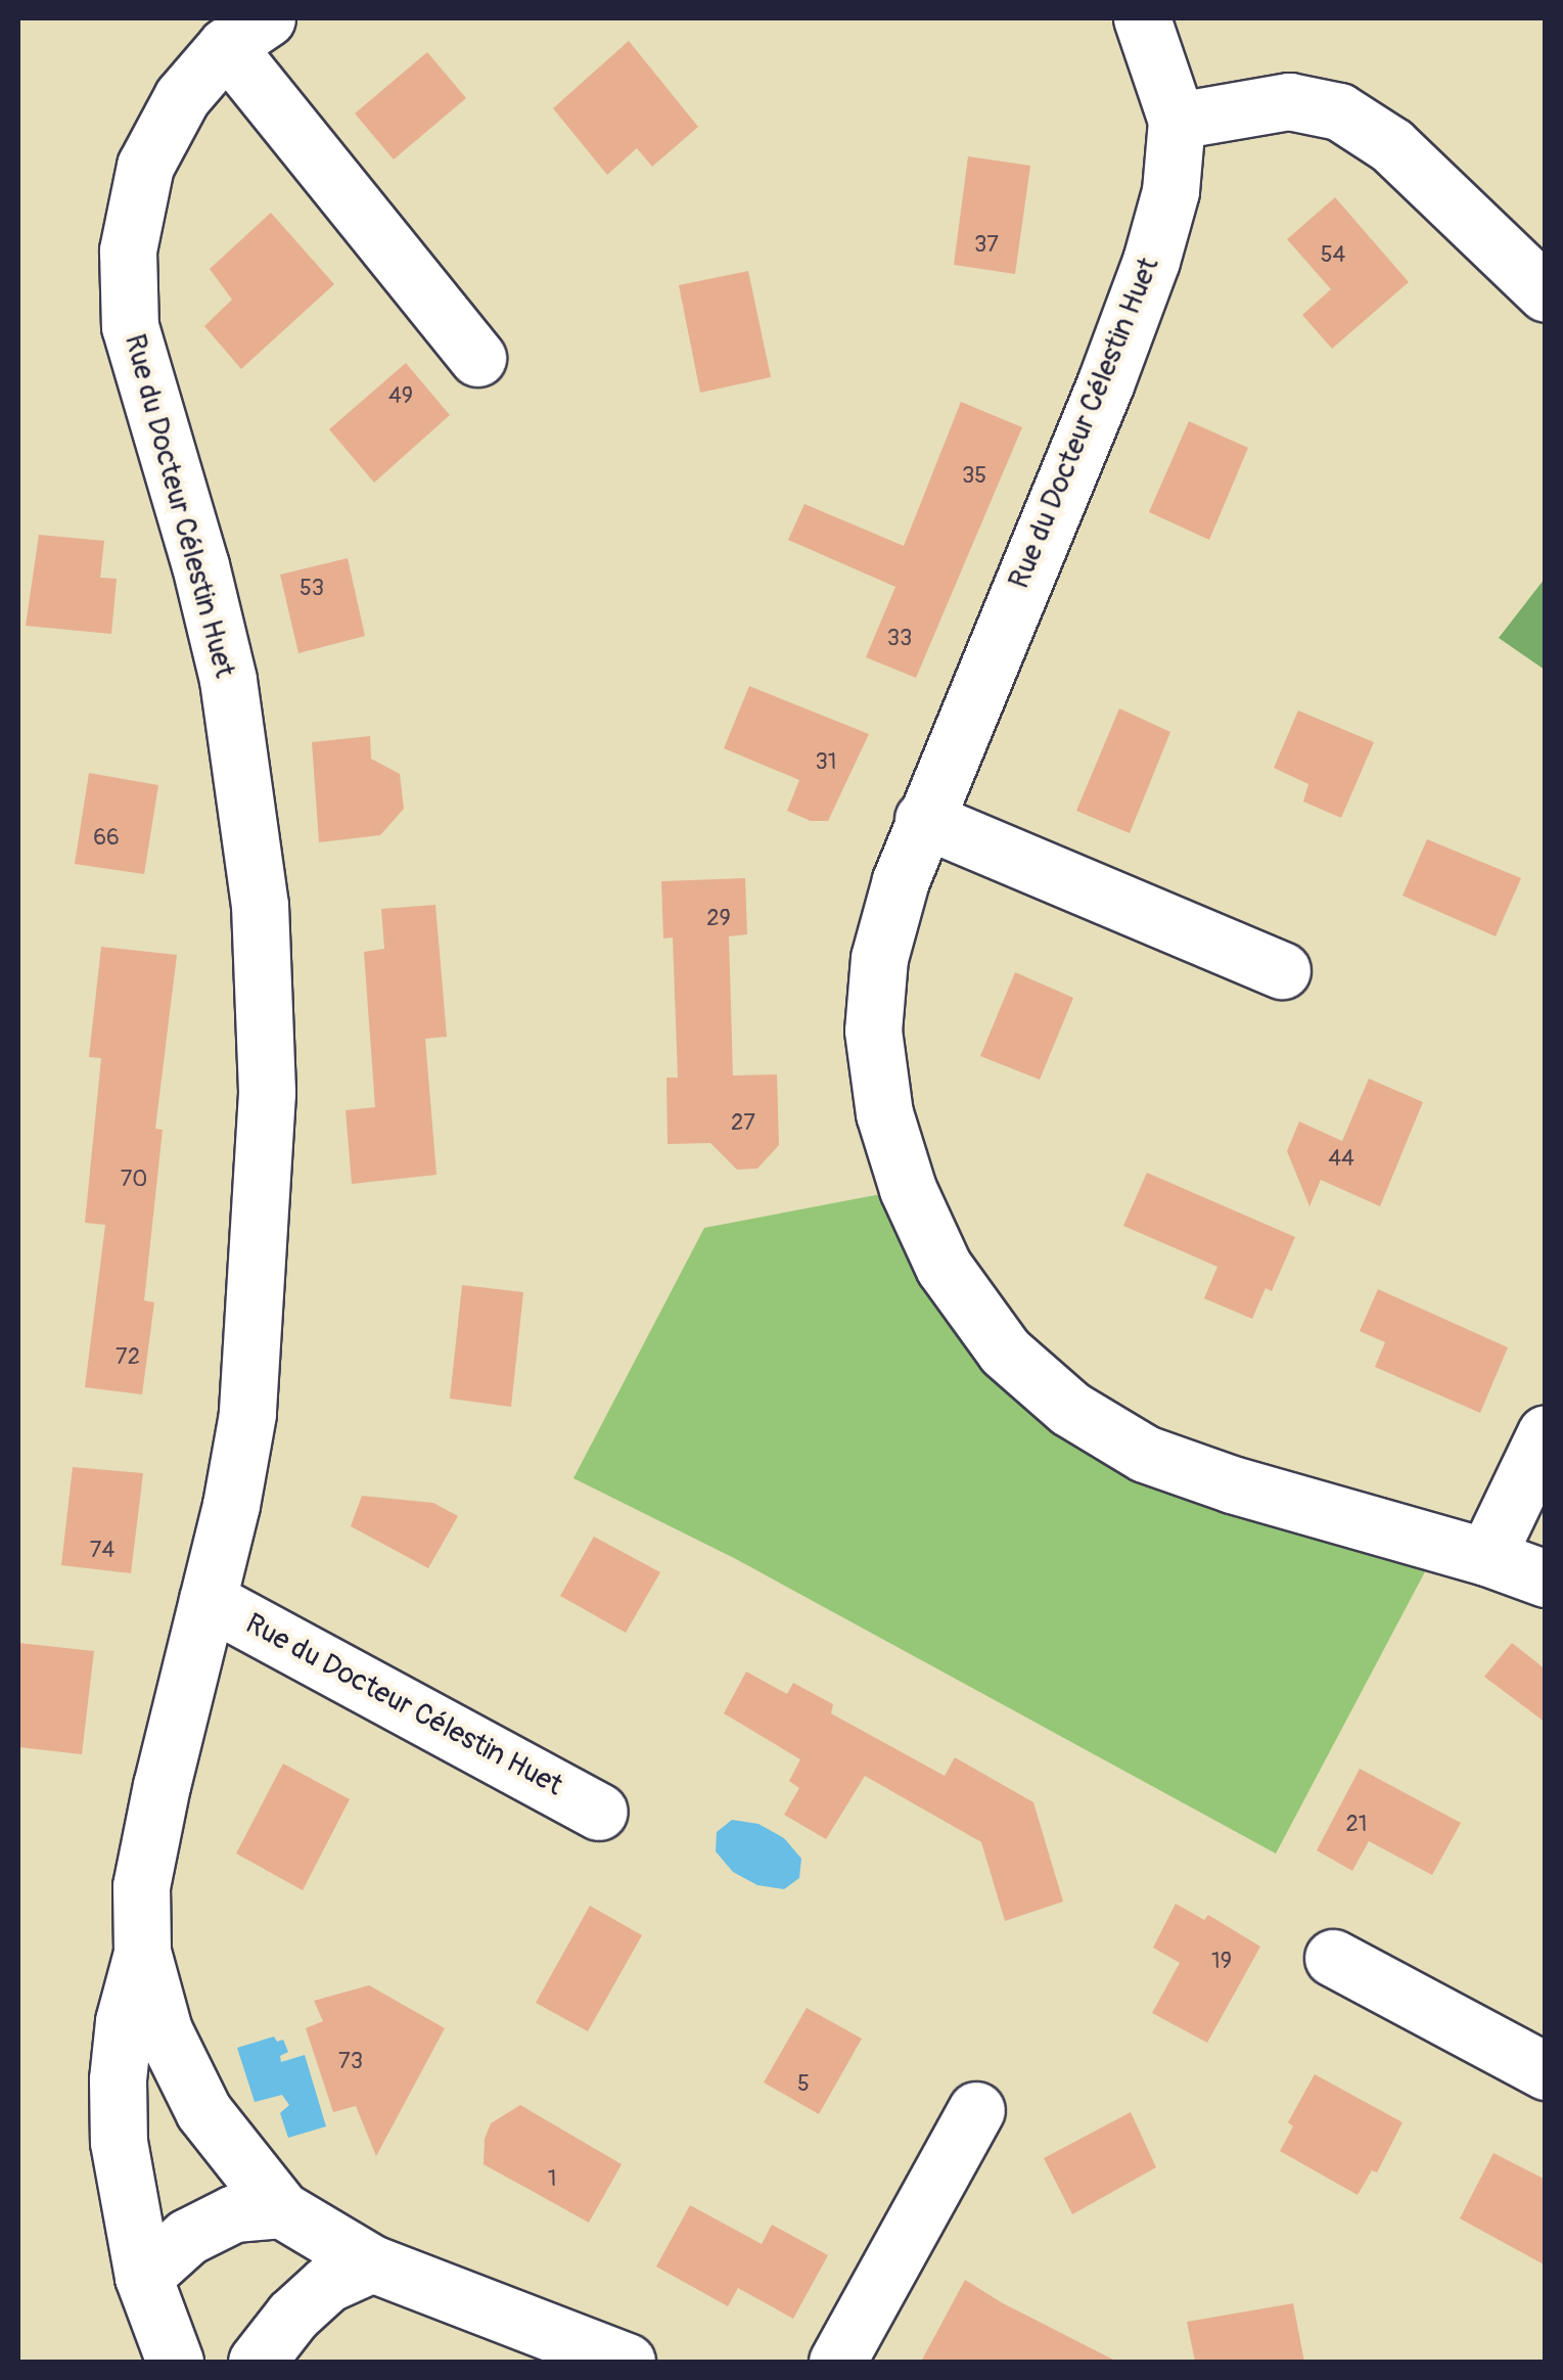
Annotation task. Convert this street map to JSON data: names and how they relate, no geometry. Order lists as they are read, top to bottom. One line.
{"streets":{"street":["Rue du Docteur Célestin Huet"]},"house_numbers":["37","54","49","35","53","33","31","66","29","27","44","70","72","74","21","19","73","5","1"]}
